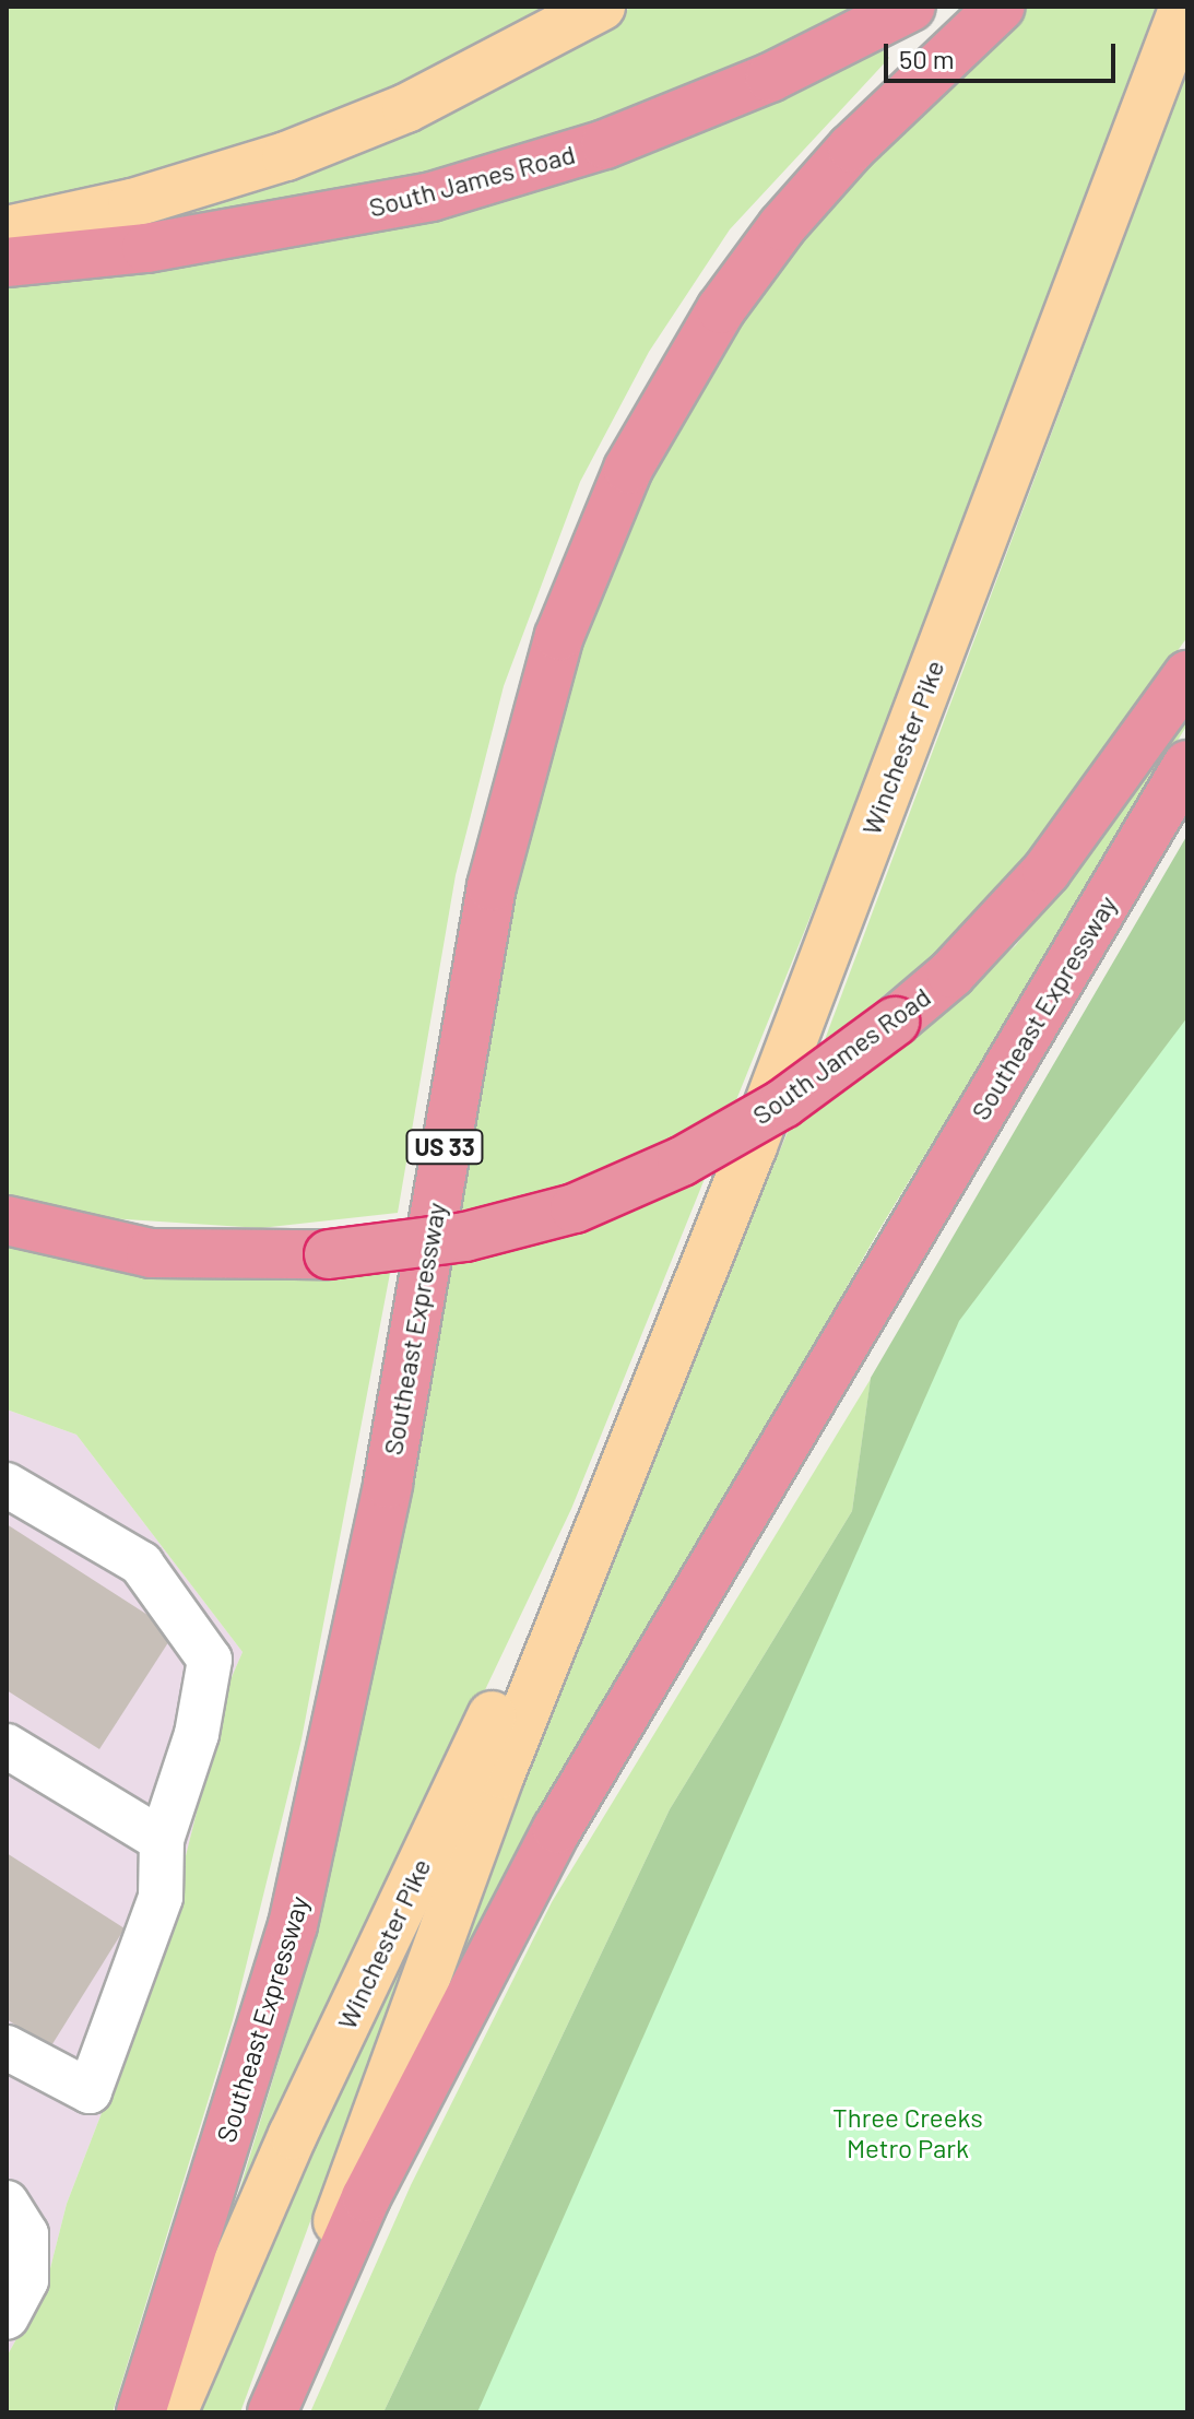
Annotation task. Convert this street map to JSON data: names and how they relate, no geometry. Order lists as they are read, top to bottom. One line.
{"streets":{"highway":["South James Road","Southeast Expressway","US 33"],"main road":["Winchester Pike"]},"crossings":[["Winchester Pike","Southeast Expressway"]],"parks":["Three Creeks Metro Park"],"scale_bar":"50 m"}
